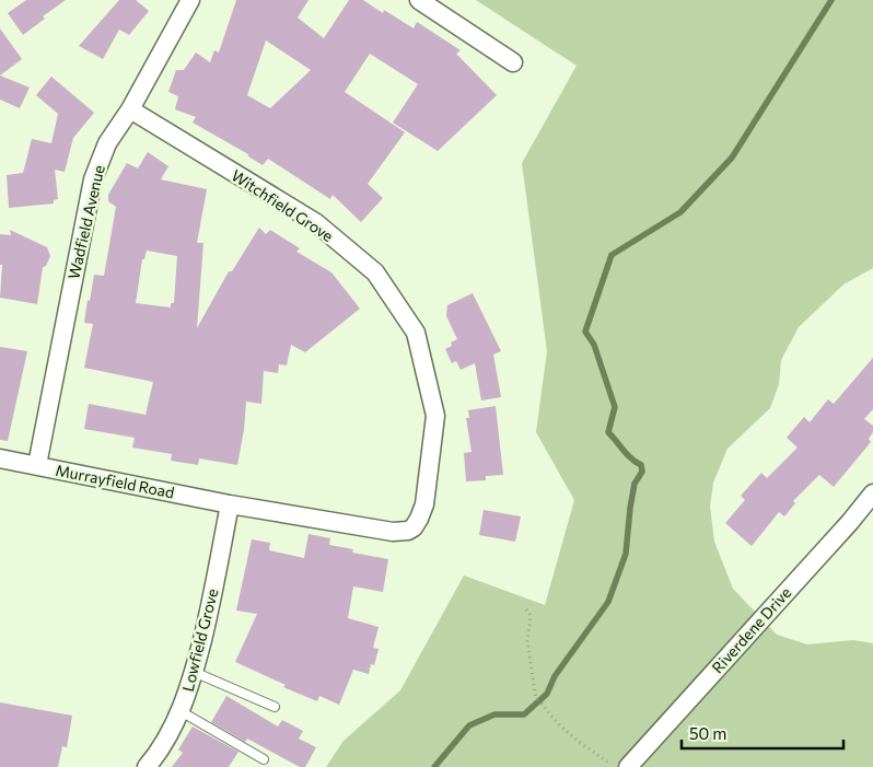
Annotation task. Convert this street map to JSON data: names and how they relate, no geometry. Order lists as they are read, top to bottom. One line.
{"streets":{"street":["Witchfield Grove","Wadfield Avenue","Murrayfield Road","Riverdene Drive","Lowfield Grove"]},"crossings":[["Witchfield Grove","Wadfield Avenue"],["Witchfield Grove","Murrayfield Road"],["Witchfield Grove","Lowfield Grove"],["Wadfield Avenue","Murrayfield Road"],["Murrayfield Road","Lowfield Grove"]],"scale_bar":"50 m"}
